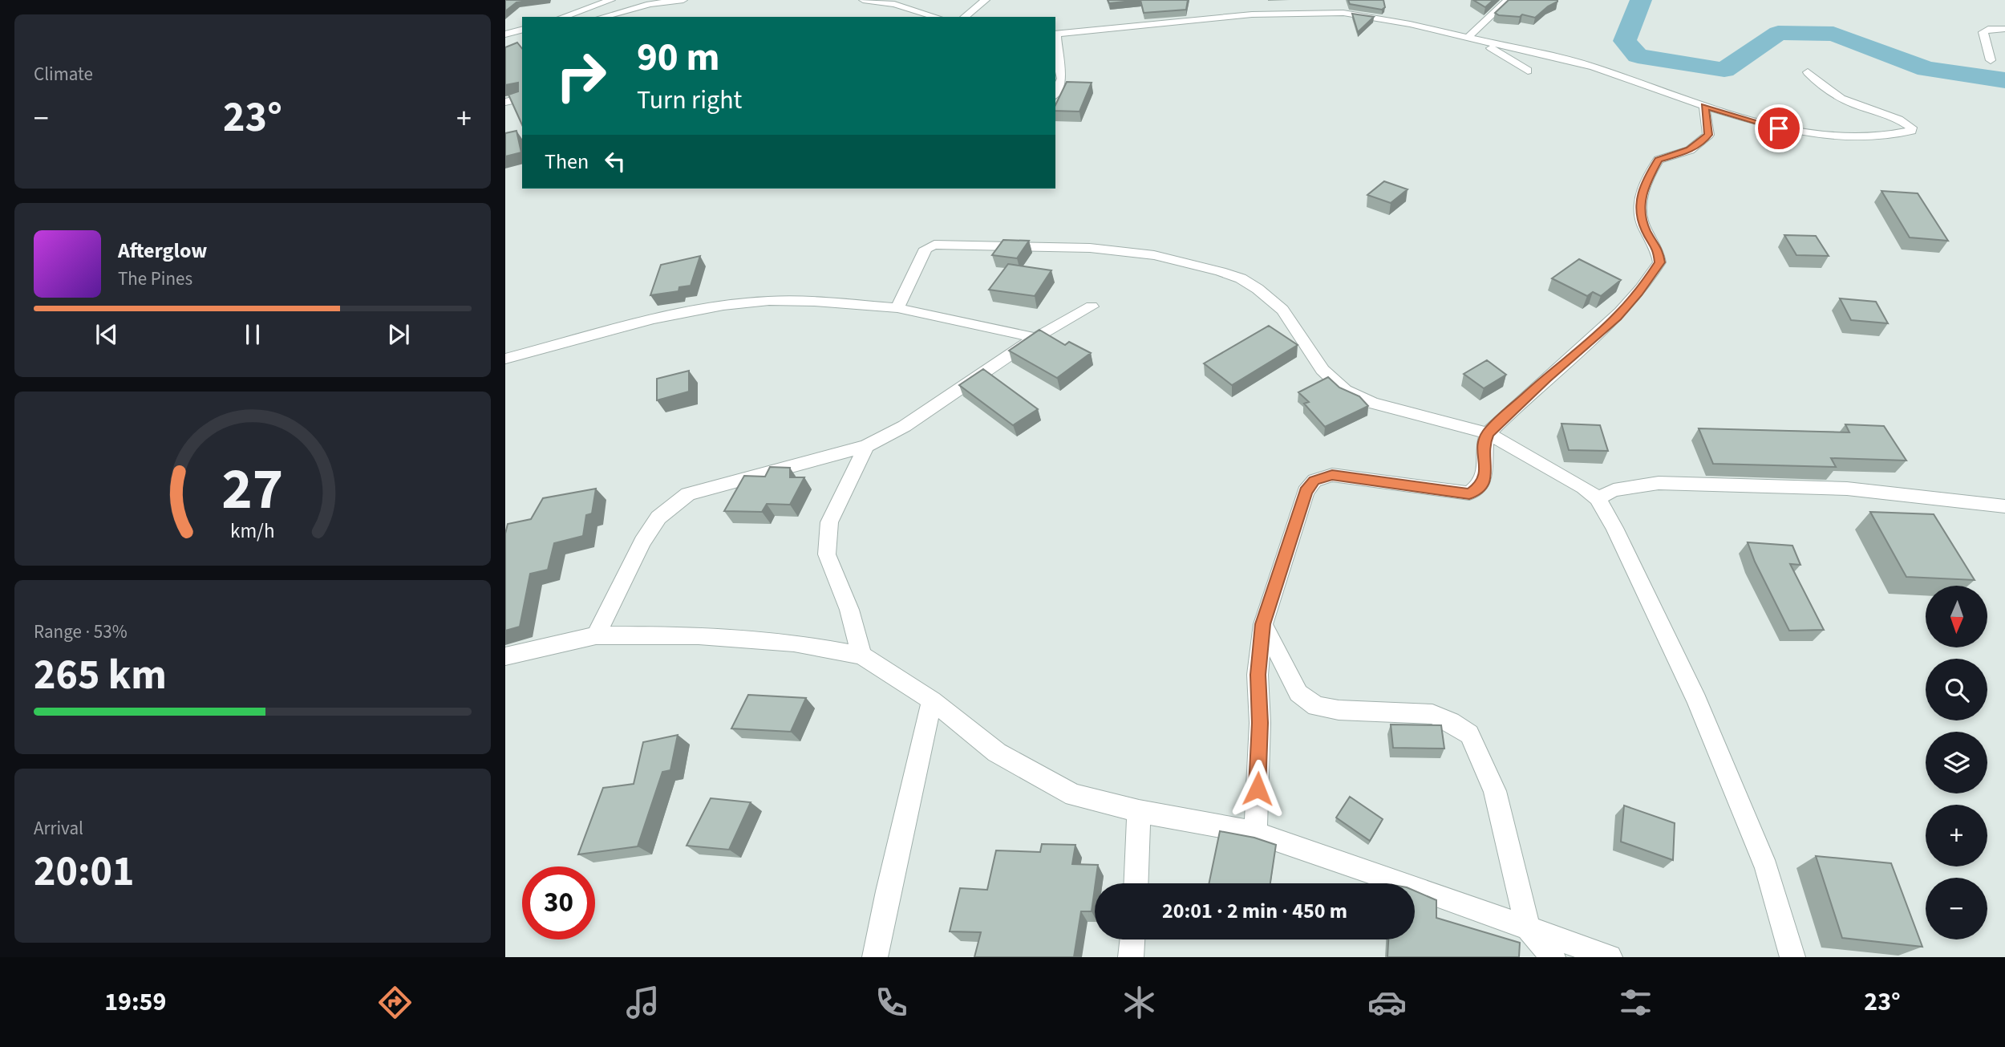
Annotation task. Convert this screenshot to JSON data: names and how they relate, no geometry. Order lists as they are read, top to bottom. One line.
{"north":"bottom","page":{"tile":["Climate",["Range · 53%","265 km"],["Arrival","20:01"]],"turn":["90 m","Turn right"],"heat":["−","23°","+"],"then":"Then","song":["Afterglow","The Pines"],"map_buttons":["+","−"],"limit":"30","trip":"20:01 · 2 min · 450 m","tabs":["19:59","23°"],"gauge":["27","km/h"]}}
